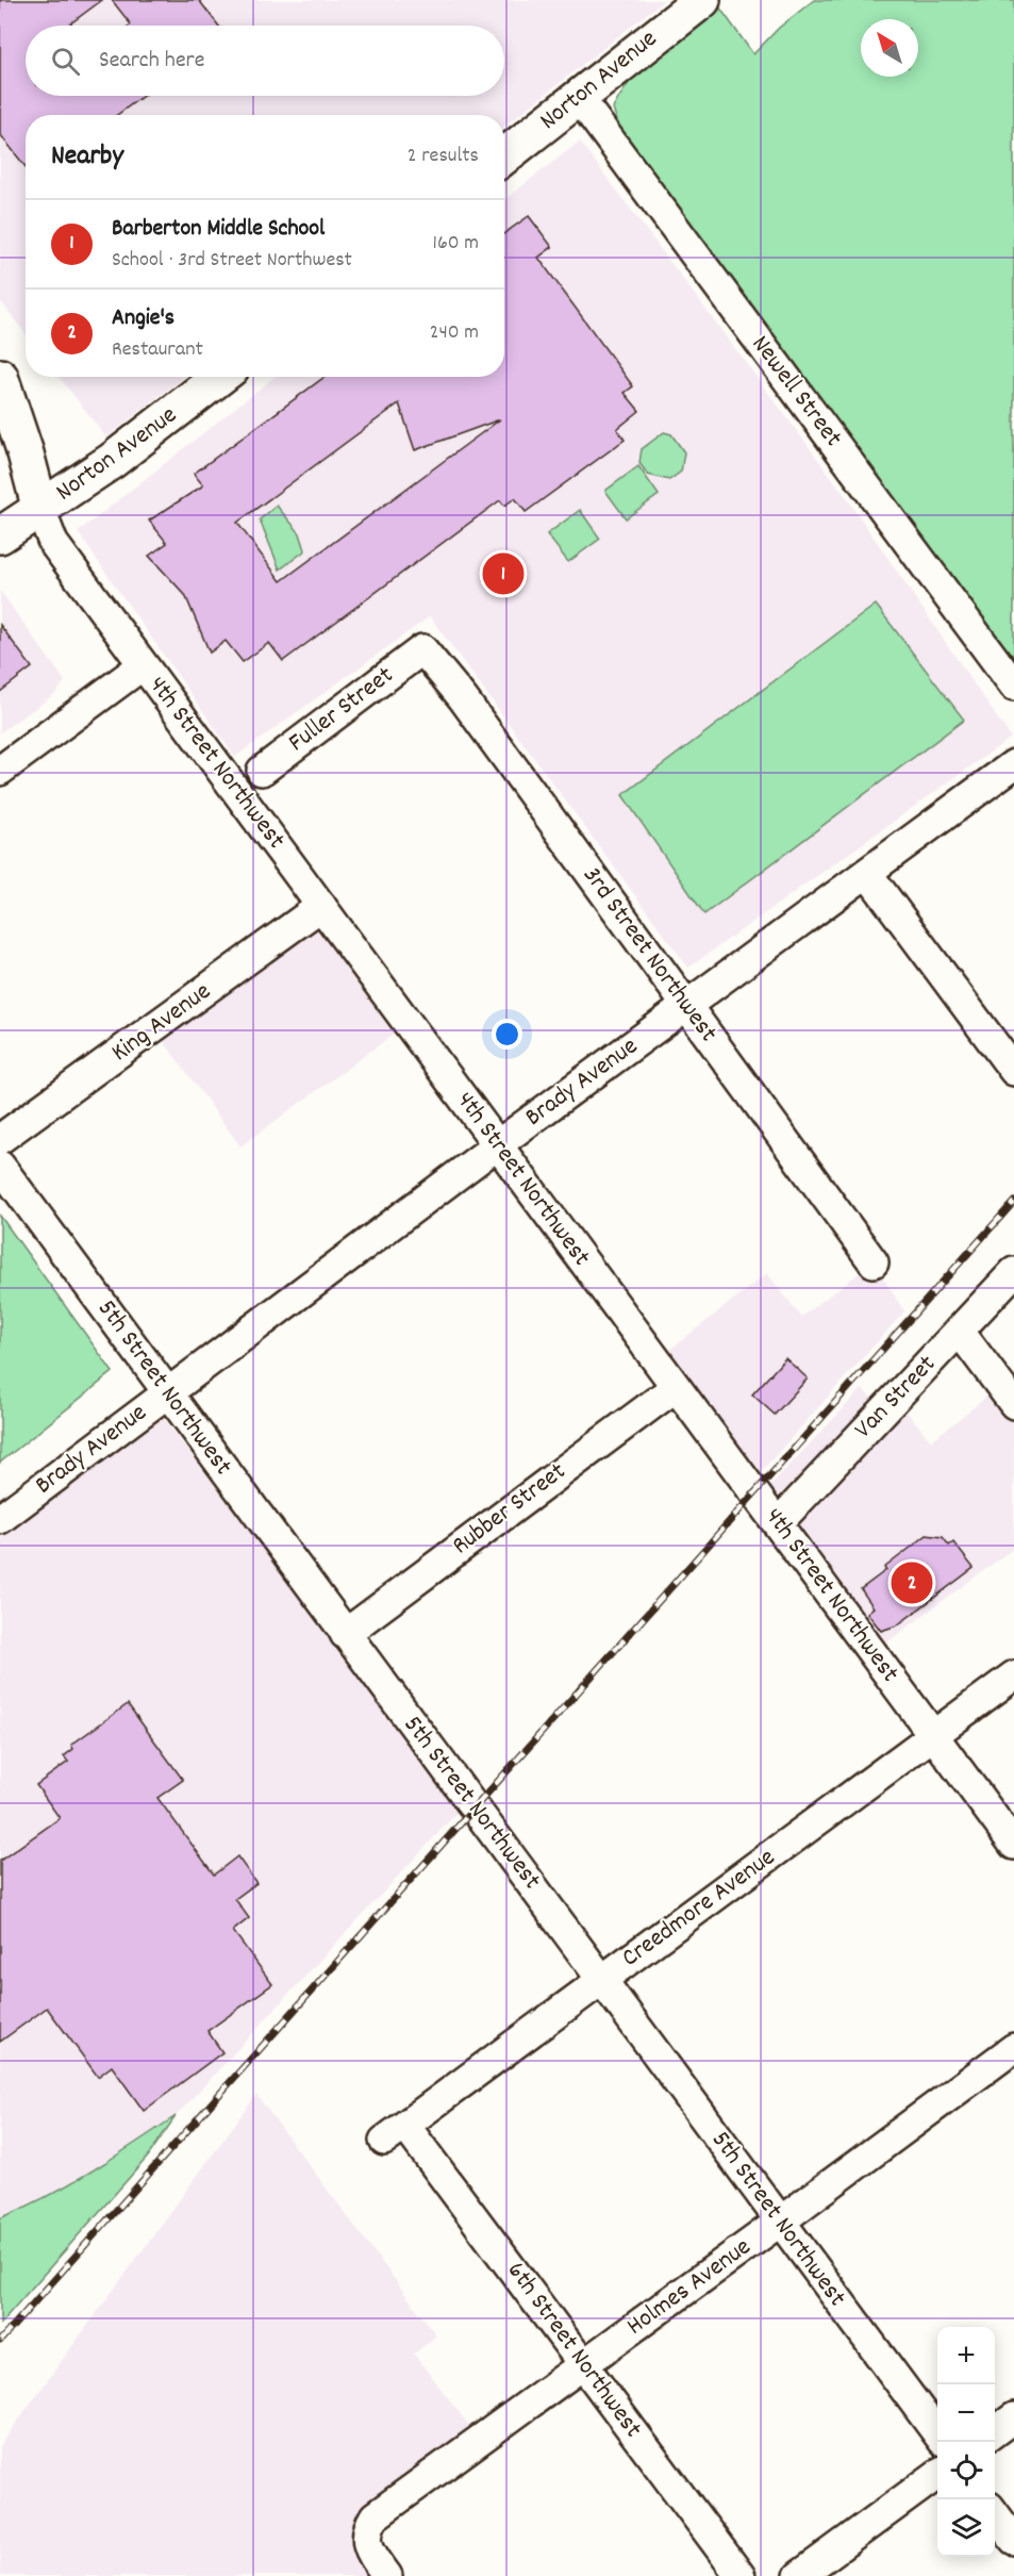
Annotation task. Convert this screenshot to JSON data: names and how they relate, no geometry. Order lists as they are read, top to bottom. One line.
{"streets":{"main road":["Norton Avenue"],"street":["Newell Street","Fuller Street","4th Street Northwest","3rd Street Northwest","King Avenue","Brady Avenue","5th Street Northwest","Van Street","Rubber Street","Creedmore Avenue","Holmes Avenue","6th Street Northwest"]},"crossings":[["Norton Avenue","Newell Street"],["Norton Avenue","4th Street Northwest"],["Fuller Street","3rd Street Northwest"],["4th Street Northwest","King Avenue"],["4th Street Northwest","Brady Avenue"],["4th Street Northwest","Van Street"],["4th Street Northwest","Rubber Street"],["4th Street Northwest","Creedmore Avenue"],["3rd Street Northwest","Brady Avenue"],["Brady Avenue","5th Street Northwest"],["5th Street Northwest","Rubber Street"],["5th Street Northwest","Creedmore Avenue"],["5th Street Northwest","Holmes Avenue"],["Creedmore Avenue","6th Street Northwest"],["Holmes Avenue","6th Street Northwest"]],"north":"top left","page":{"search":"Search here","heading":["Nearby","2 results"],"list":[{"mark":"1","name":"Barberton Middle School","note":"School · 3rd Street Northwest","value":"160 m"},{"mark":"2","name":"Angie's","note":"Restaurant","value":"240 m"}],"pins":["1","2"],"map_buttons":["+","−"]}}
